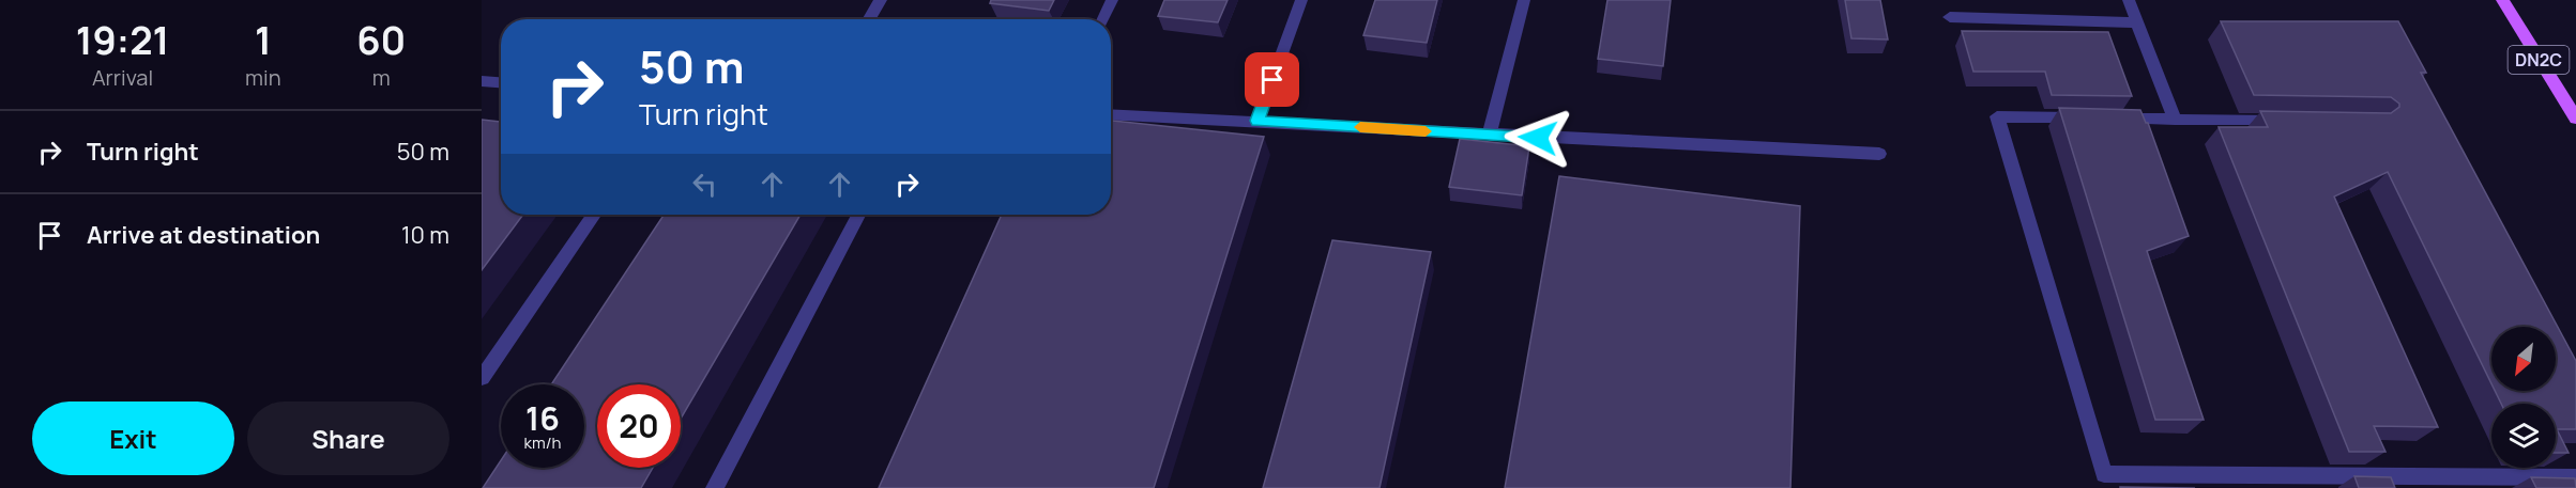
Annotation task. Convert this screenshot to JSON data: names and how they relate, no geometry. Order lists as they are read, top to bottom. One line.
{"streets":{"main road":["DN2C"]},"north":"bottom left","page":{"eta":["19:21","Arrival","1","min","60","m"],"turn":["50 m","Turn right"],"list":[{"name":"Turn right","value":"50 m"},{"name":"Arrive at destination","value":"10 m"}],"speed":"16 km/h","limit":"20","buttons":["Exit","Share"]}}
